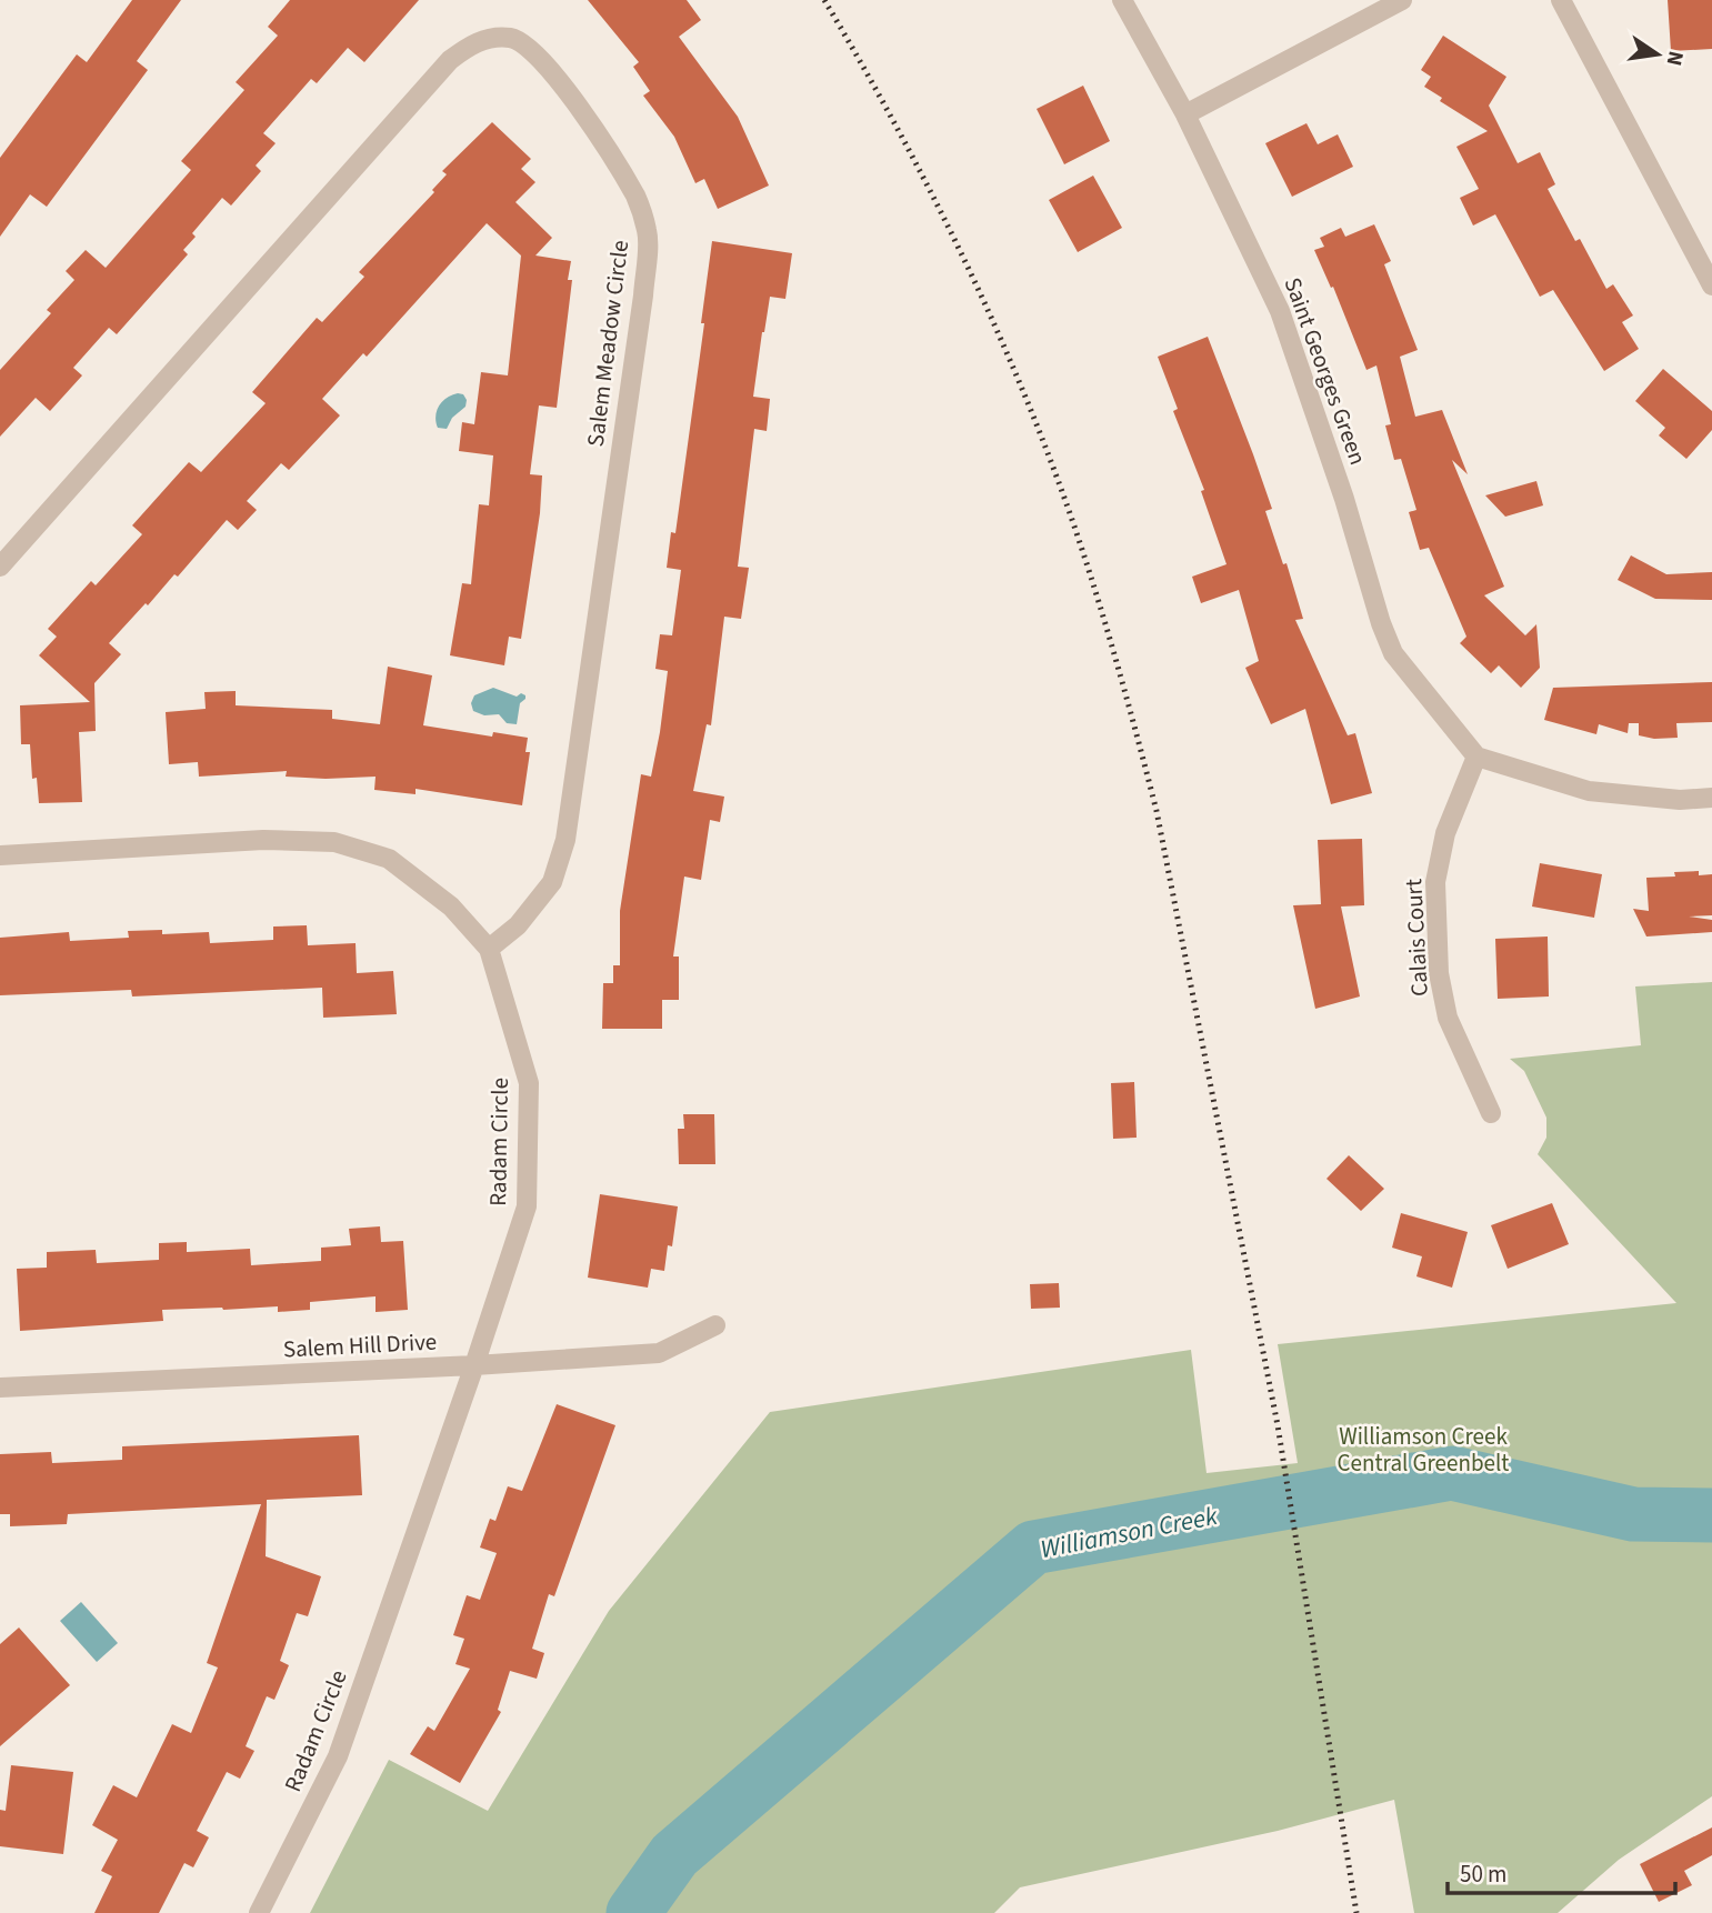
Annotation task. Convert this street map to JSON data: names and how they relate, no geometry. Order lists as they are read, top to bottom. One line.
{"streets":{"street":["Salem Meadow Circle","Saint Georges Green","Calais Court","Radam Circle","Salem Hill Drive"]},"crossings":[["Salem Meadow Circle","Radam Circle"],["Saint Georges Green","Calais Court"],["Radam Circle","Salem Hill Drive"]],"water":["Williamson Creek"],"parks":["Williamson Creek Central Greenbelt"],"scale_bar":"50 m","north":"right"}
